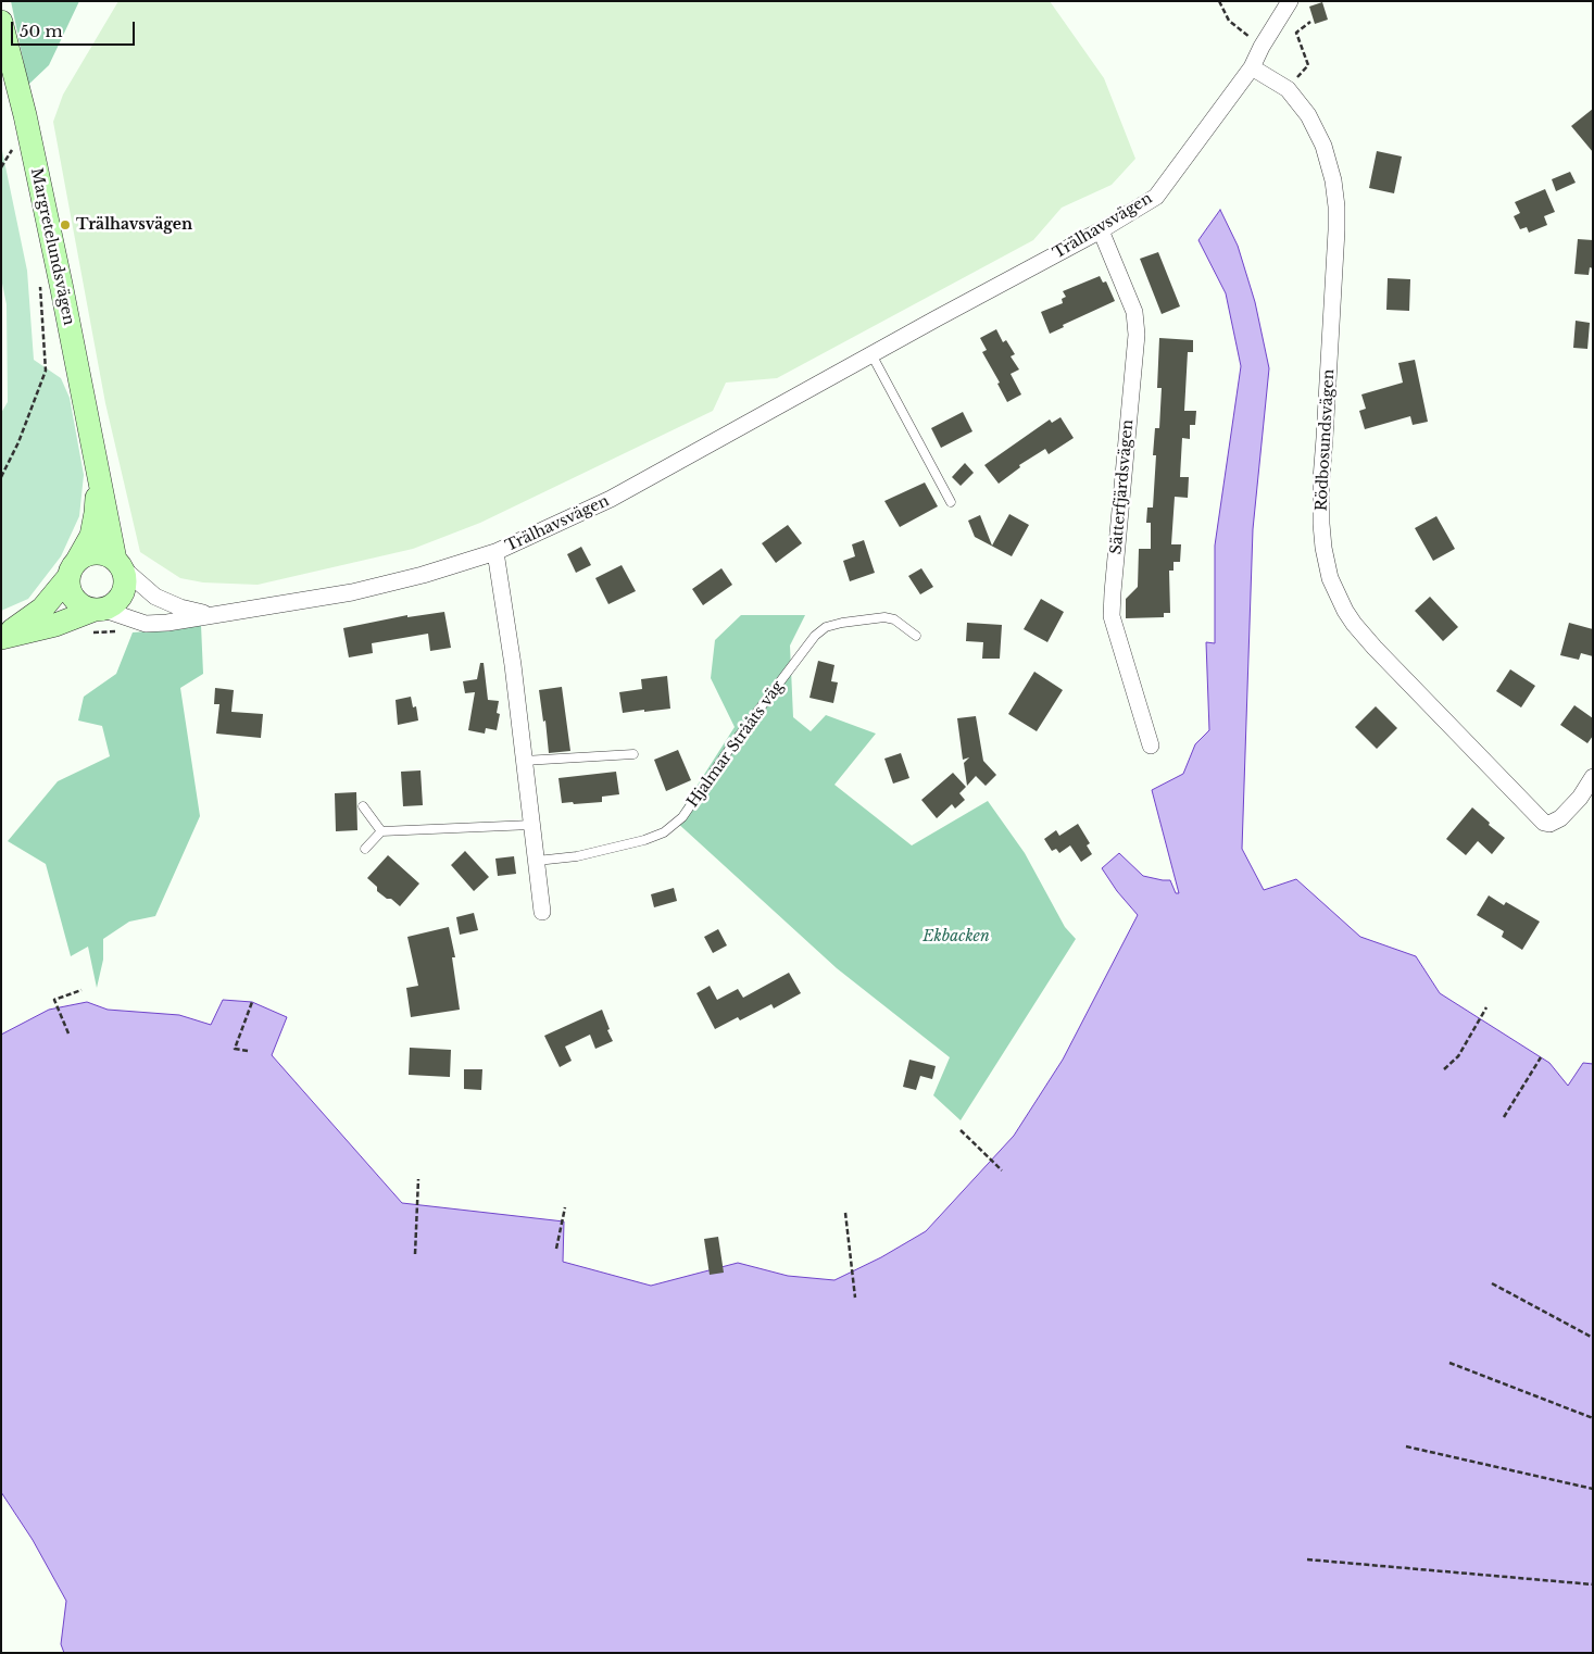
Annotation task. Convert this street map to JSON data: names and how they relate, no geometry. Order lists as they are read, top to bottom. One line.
{"streets":{"street":["Trälhavsvägen","Margretelundsvägen","Rödbosundsvägen","Sätterfjärdsvägen"],"lane":["Hjalmar Strååts väg"]},"crossings":[["Trälhavsvägen","Margretelundsvägen"],["Trälhavsvägen","Rödbosundsvägen"],["Trälhavsvägen","Sätterfjärdsvägen"]],"parks":["Ekbacken"],"places":["Trälhavsvägen"],"scale_bar":"50 m"}
